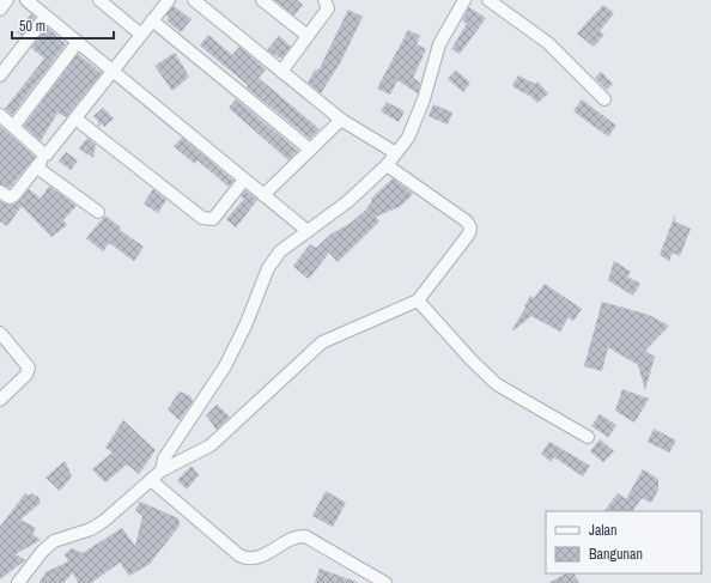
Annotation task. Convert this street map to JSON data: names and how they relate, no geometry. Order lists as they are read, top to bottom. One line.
{"legend":["Jalan","Bangunan"],"scale_bar":"50 m"}
